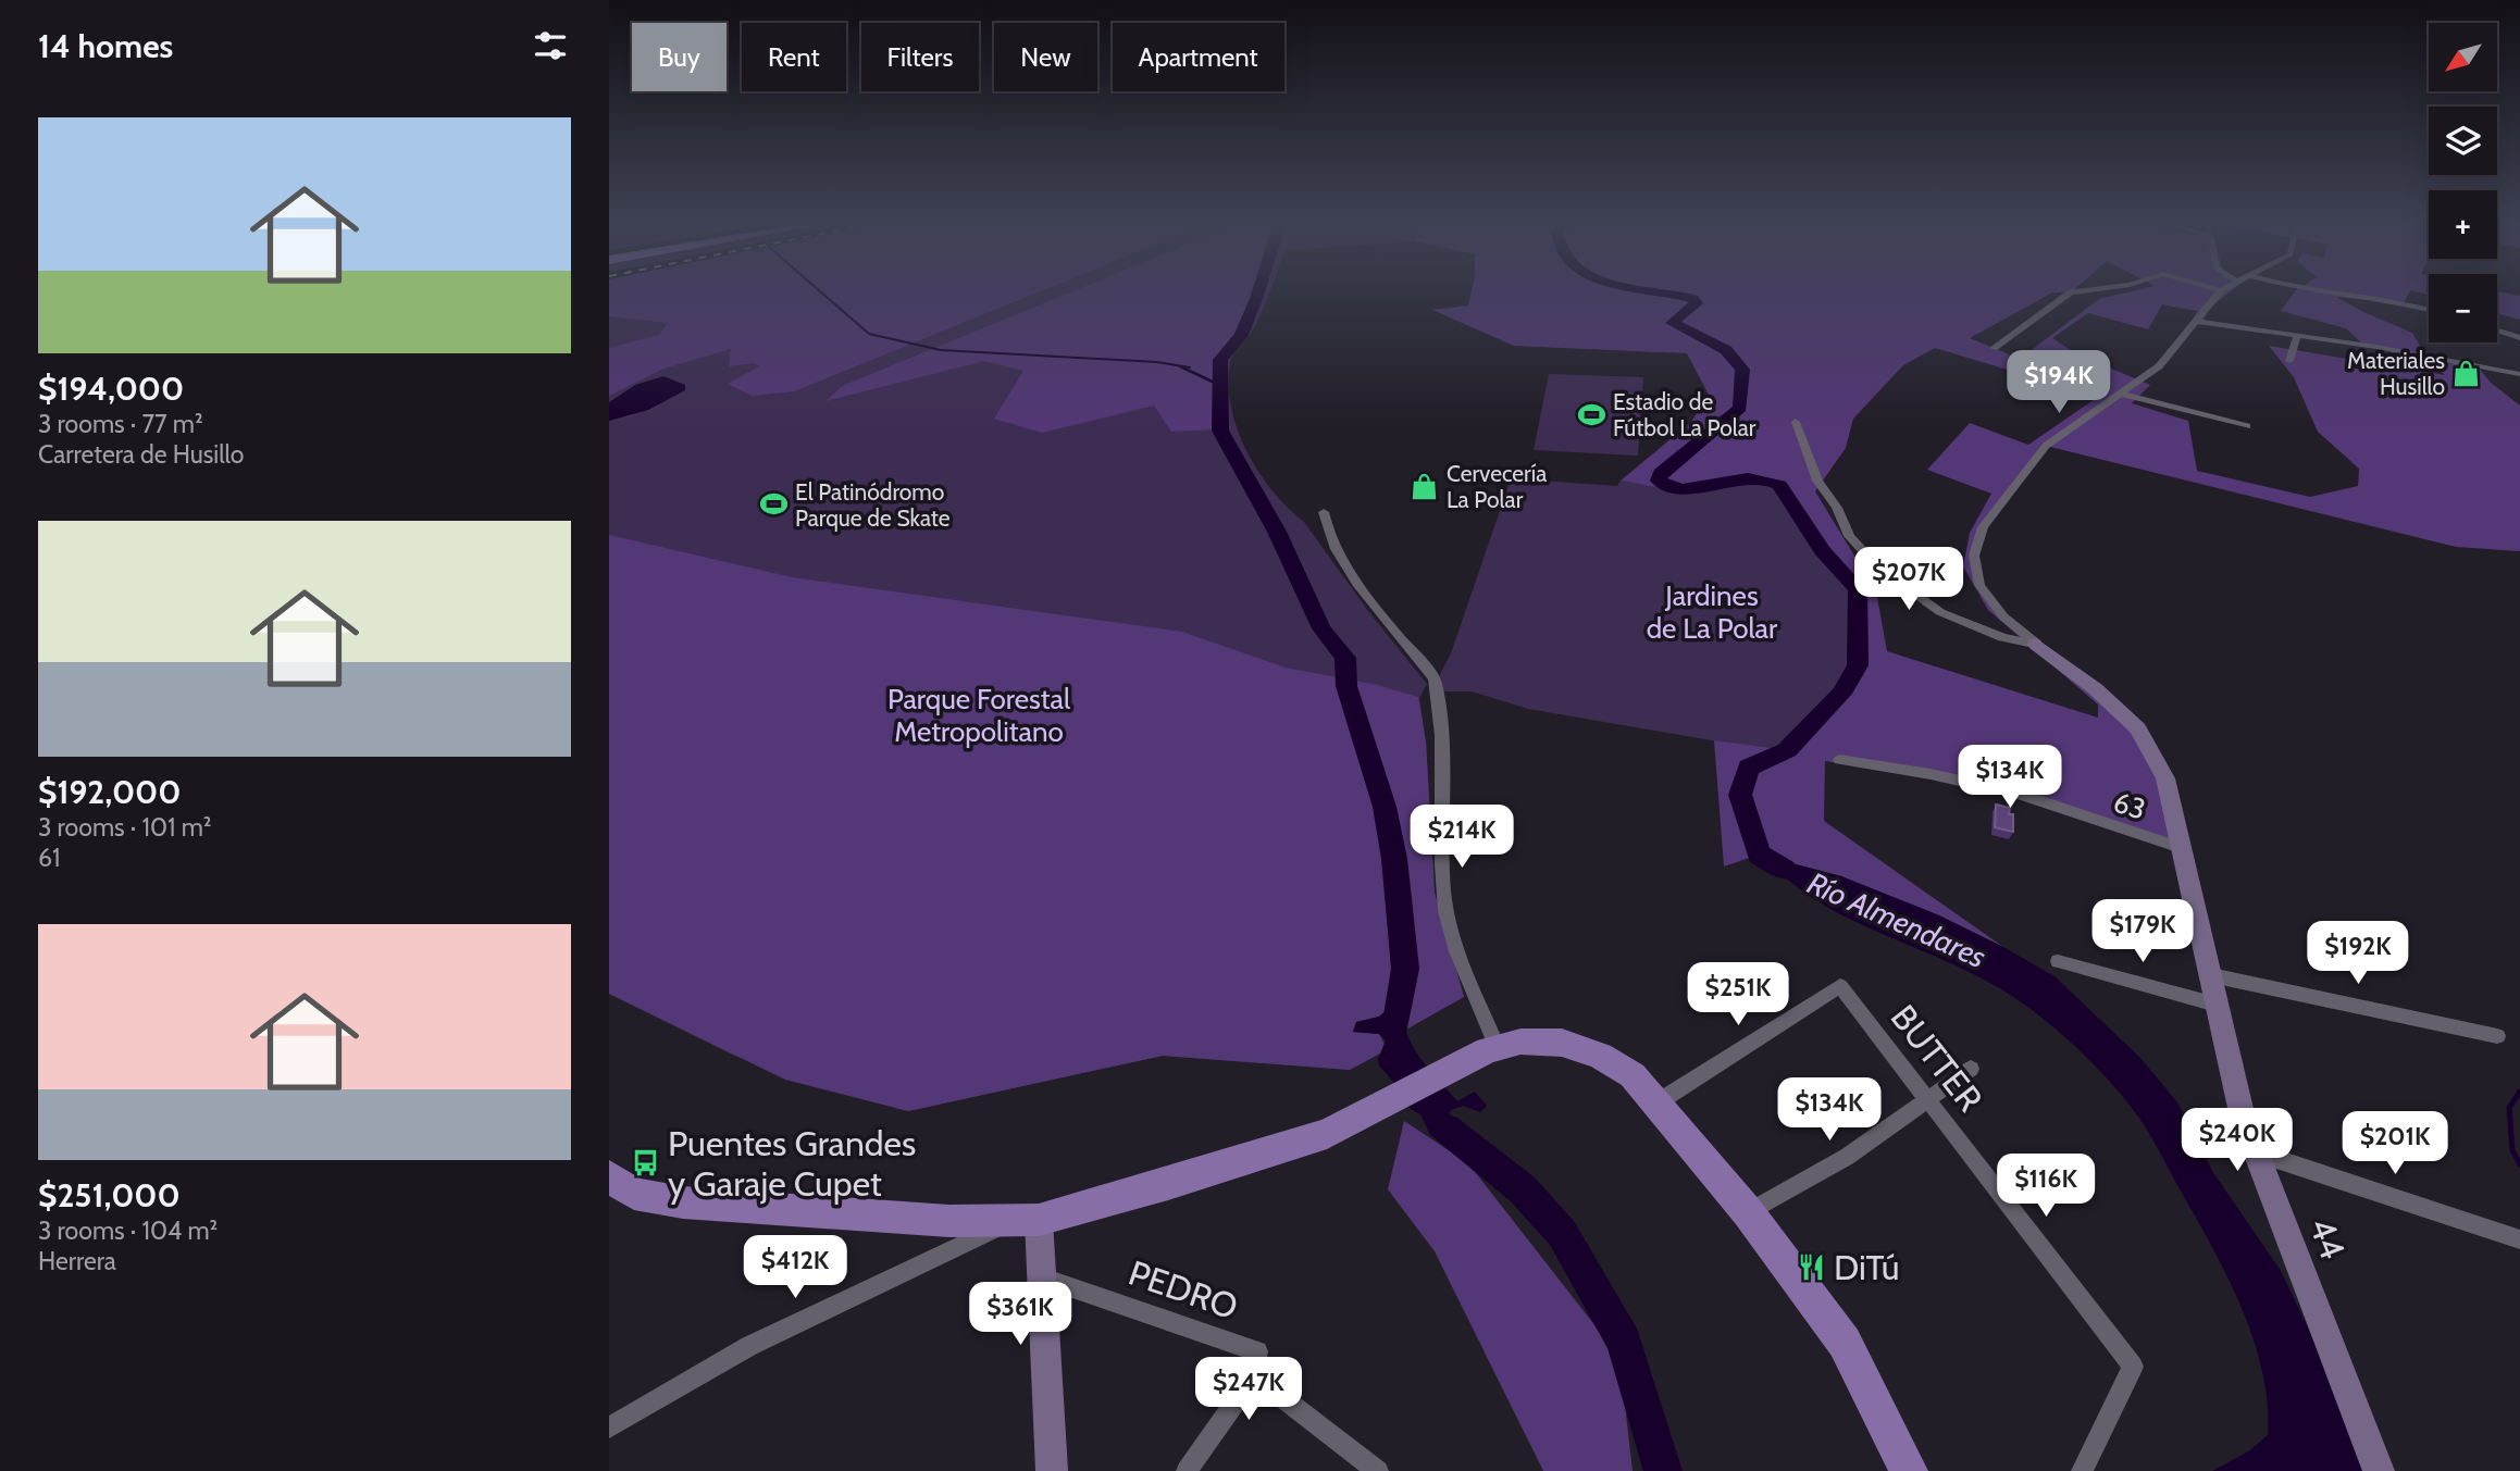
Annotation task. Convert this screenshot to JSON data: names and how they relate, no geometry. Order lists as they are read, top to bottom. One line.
{"streets":{"street":["63","BUTTER","44","PEDRO"]},"crossings":[["63","44"]],"water":["Río Almendares"],"parks":["Jardines de La Polar","Parque Forestal Metropolitano"],"places":{"shop":["Materiales Husillo","Cervecería La Polar"],"sports":["Estadio de Fútbol La Polar","El Patinódromo Parque de Skate"],"bus stop":["Puentes Grandes y Garaje Cupet"],"restaurant":["DiTú"]},"north":"bottom left","page":{"heading":"14 homes","map_buttons":["+","−"],"chip":["Buy","Rent","Filters","New","Apartment"],"list":[{"name":"$194,000","note":"3 rooms · 77 m² · Carretera de Husillo"},{"name":"$192,000","note":"3 rooms · 101 m² · 61"},{"name":"$251,000","note":"3 rooms · 104 m² · Herrera"}],"price":["$194K","$207K","$134K","$214K","$179K","$192K","$251K","$134K","$240K","$201K","$116K","$412K","$361K","$247K"]}}
